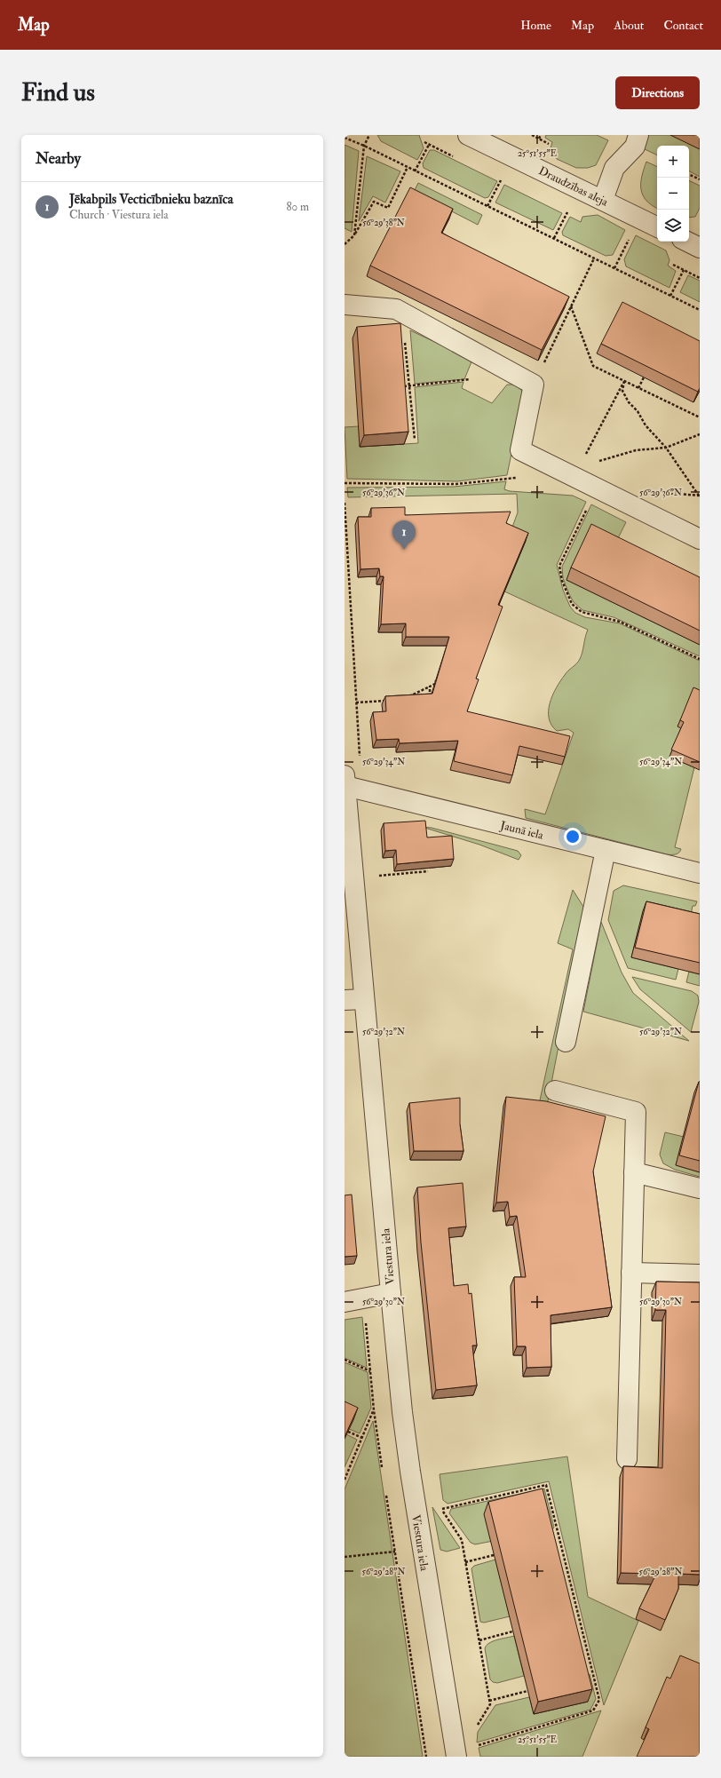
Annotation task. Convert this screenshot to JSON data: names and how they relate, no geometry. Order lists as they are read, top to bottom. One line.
{"streets":{"street":["Draudzības aleja","Jaunā iela","Viestura iela"]},"crossings":[["Jaunā iela","Viestura iela"]],"page":{"header":"Map","nav":["Home","Map","About","Contact"],"buttons":"Directions","title":"Find us","heading":"Nearby","map_buttons":["+","−"],"list":[{"mark":"1","name":"Jēkabpils Vecticībnieku baznīca","note":"Church · Viestura iela","value":"80 m"}],"pins":"1"},"coordinates":["25°51'55\"E","56°29'38\"N","56°29'36\"N","56°29'34\"N","56°29'32\"N","56°29'30\"N","56°29'28\"N"]}
